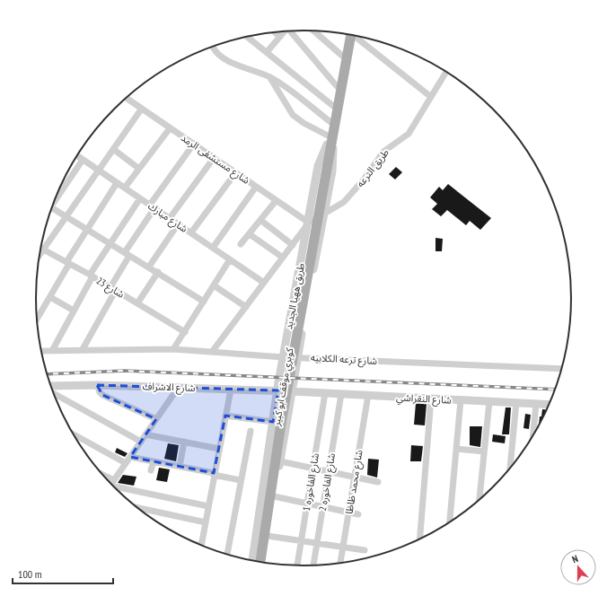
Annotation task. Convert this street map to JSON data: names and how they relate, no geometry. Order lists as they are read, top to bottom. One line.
{"streets":{"main road":["طريق ههيا الجديد","كوبري موقف ابو كبير"],"street":["شارع مستشفى الرمد","طريق الترعه","شارع مبارك","شارع 23","شارع ترعه الكلابيه","شارع الاشراف","شارع النقراشي","شارع الفاخوره 1","شارع الفاخوره 2","شارع محمد ظاظا"]},"crossings":[["شارع مستشفى الرمد","طريق الترعه"],["شارع مستشفى الرمد","طريق ههيا الجديد"],["طريق الترعه","طريق ههيا الجديد"],["طريق ههيا الجديد","شارع ترعه الكلابيه"],["طريق ههيا الجديد","شارع الاشراف"],["طريق ههيا الجديد","كوبري موقف ابو كبير"],["طريق ههيا الجديد","شارع النقراشي"],["شارع الاشراف","شارع النقراشي"],["شارع النقراشي","شارع الفاخوره 1"],["شارع النقراشي","شارع الفاخوره 2"],["شارع النقراشي","شارع محمد ظاظا"]],"scale_bar":"100 m","north":"top"}
